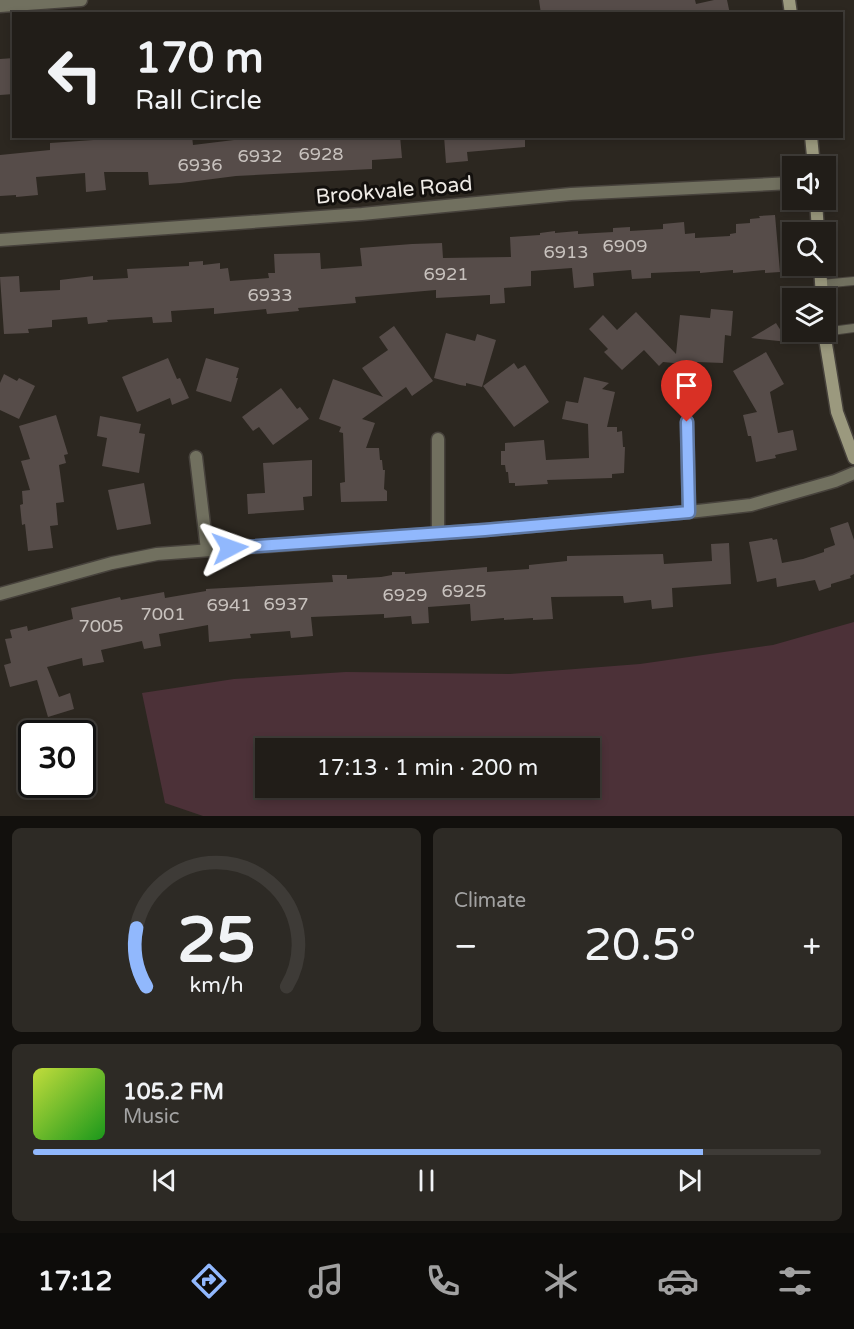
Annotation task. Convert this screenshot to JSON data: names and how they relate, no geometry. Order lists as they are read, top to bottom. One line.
{"streets":{"street":["Brookvale Road"]},"house_numbers":["6928","6932","6936","6909","6913","6921","6933","6925","6929","6937","6941","7001","7005"],"page":{"turn":["170 m","Rall Circle"],"limit":"30","trip":"17:13 · 1 min · 200 m","tile":"Climate","heat":["−","20.5°","+"],"song":["105.2 FM","Music"],"tabs":"17:12","gauge":["25","km/h"]}}
